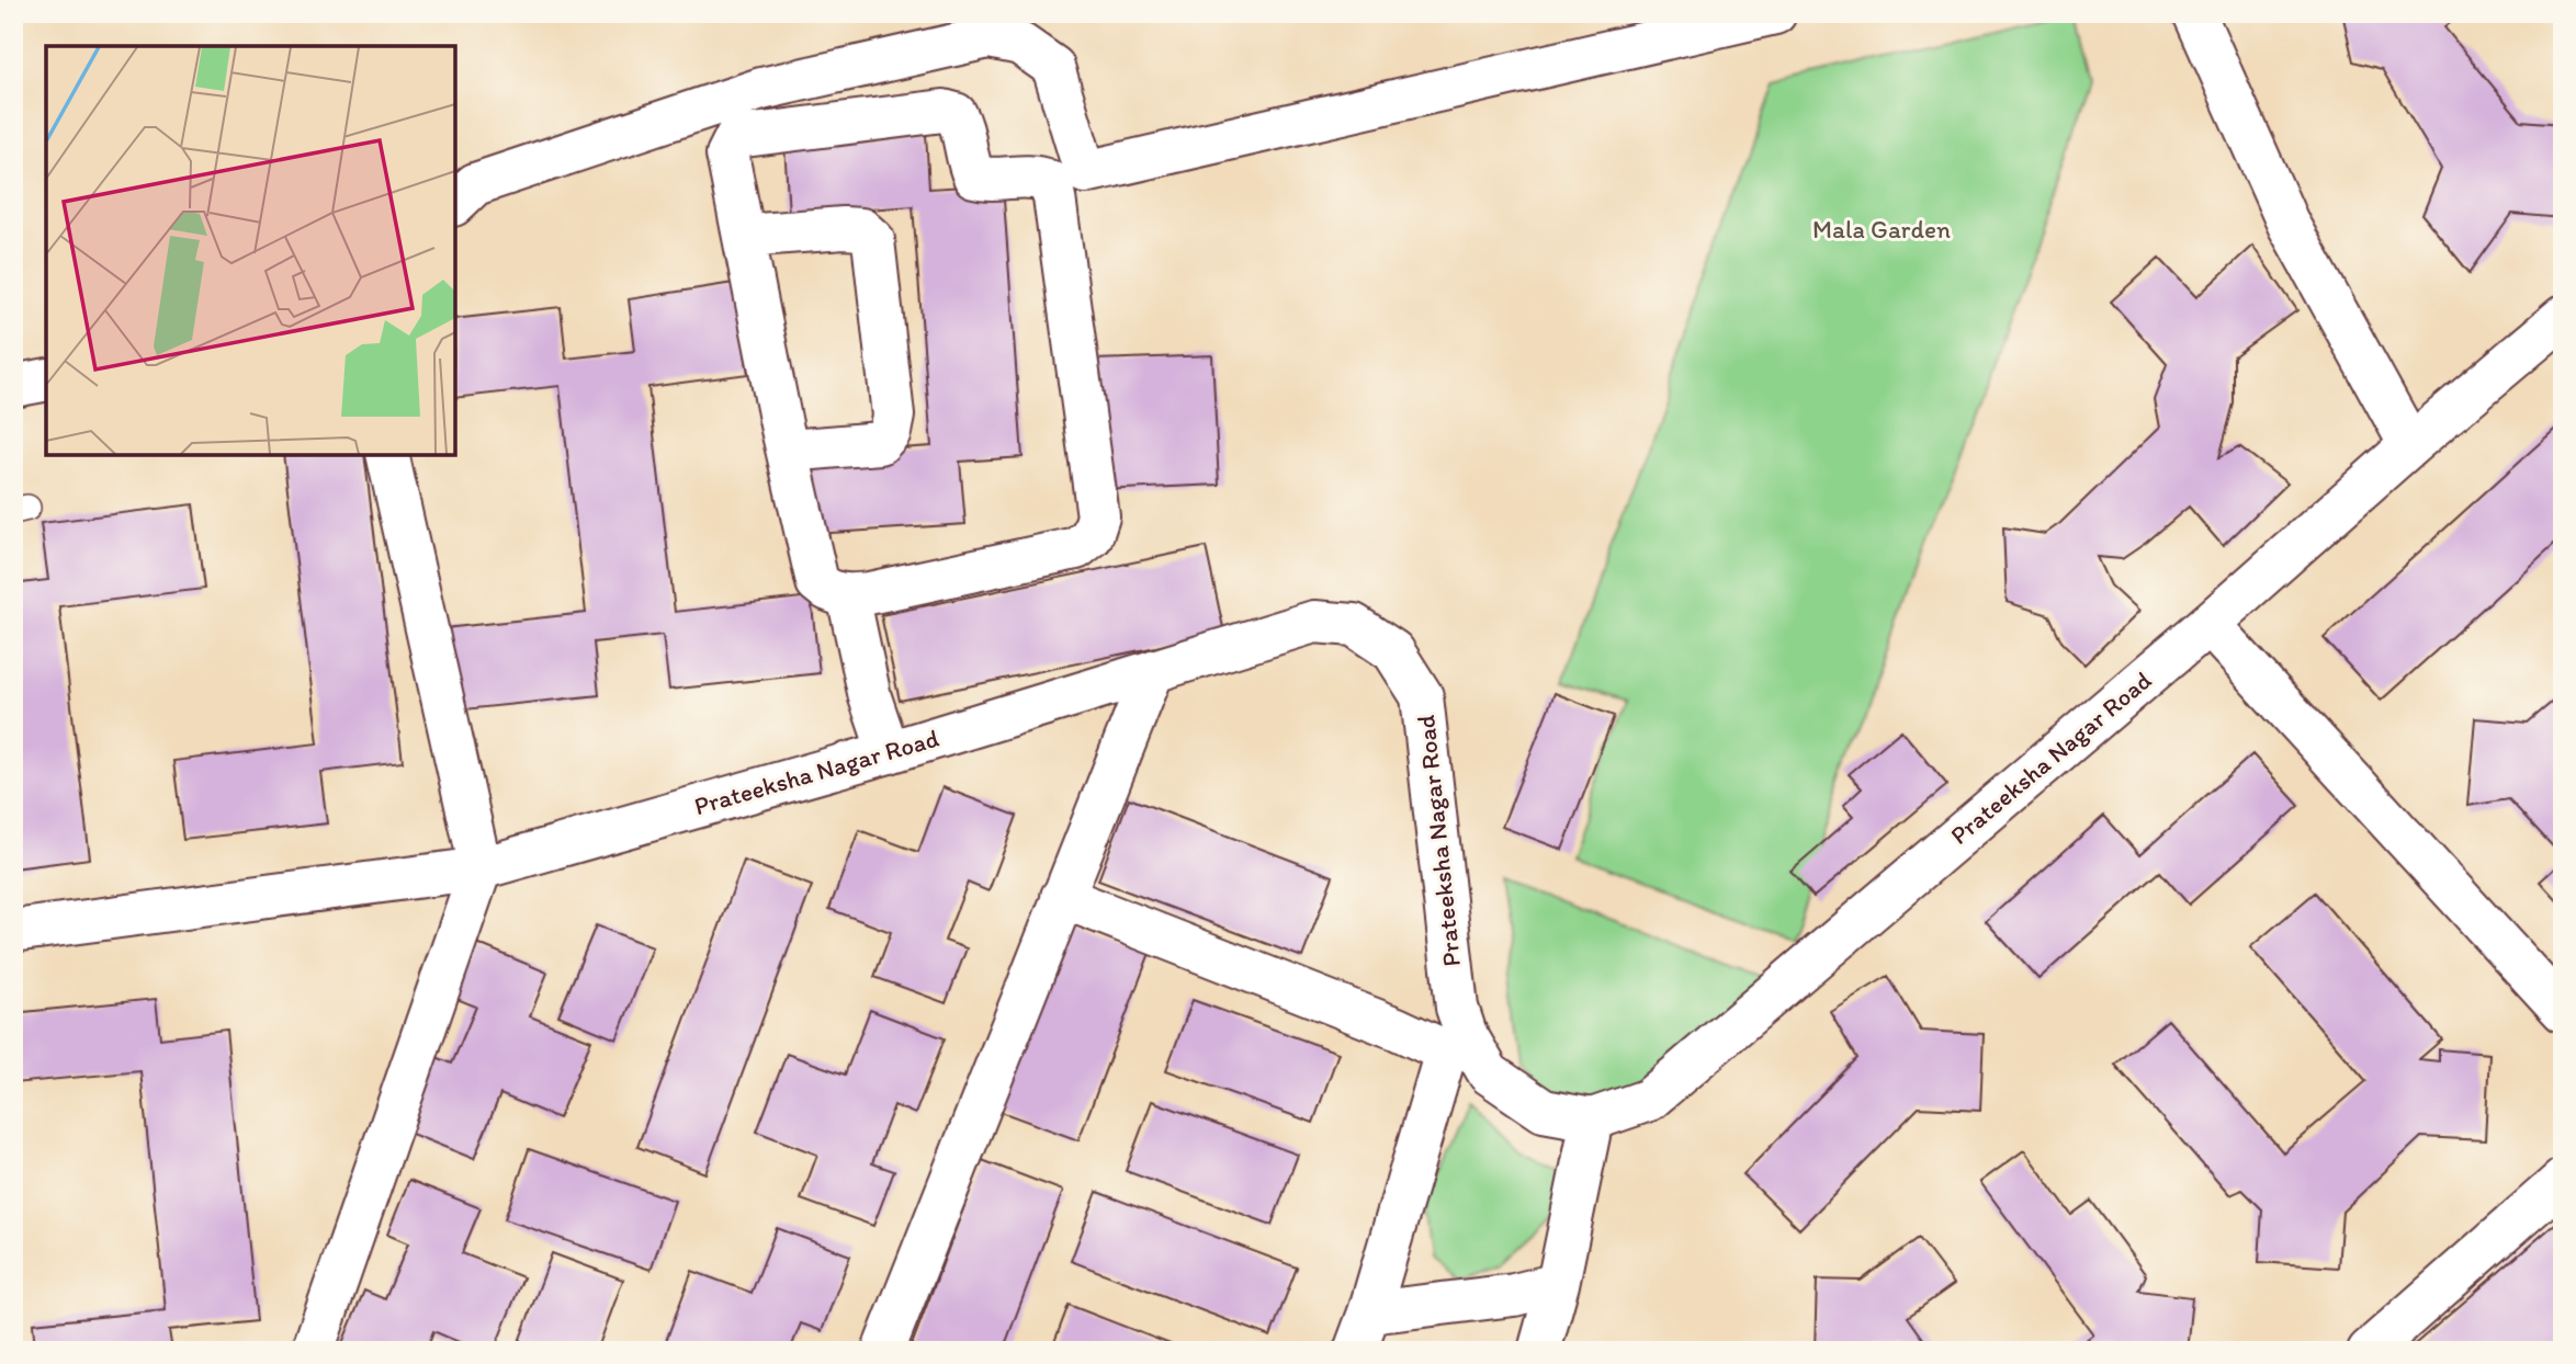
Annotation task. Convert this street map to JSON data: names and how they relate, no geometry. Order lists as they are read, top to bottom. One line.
{"streets":{"street":["Prateeksha Nagar Road"]},"parks":["Mala Garden"]}
